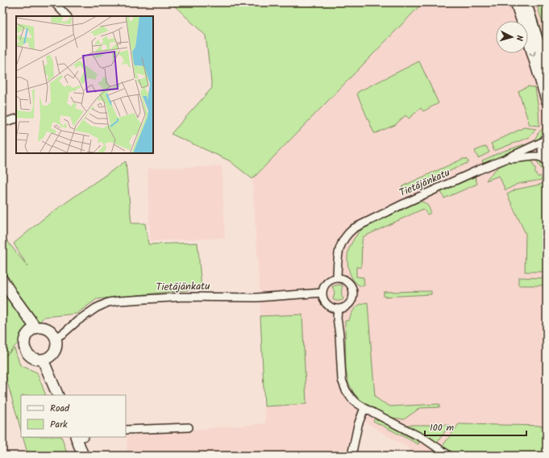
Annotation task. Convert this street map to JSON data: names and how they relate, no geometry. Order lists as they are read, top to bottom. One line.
{"streets":{"street":["Tietäjänkatu"]},"legend":["Road","Park"],"scale_bar":"100 m","north":"right"}
